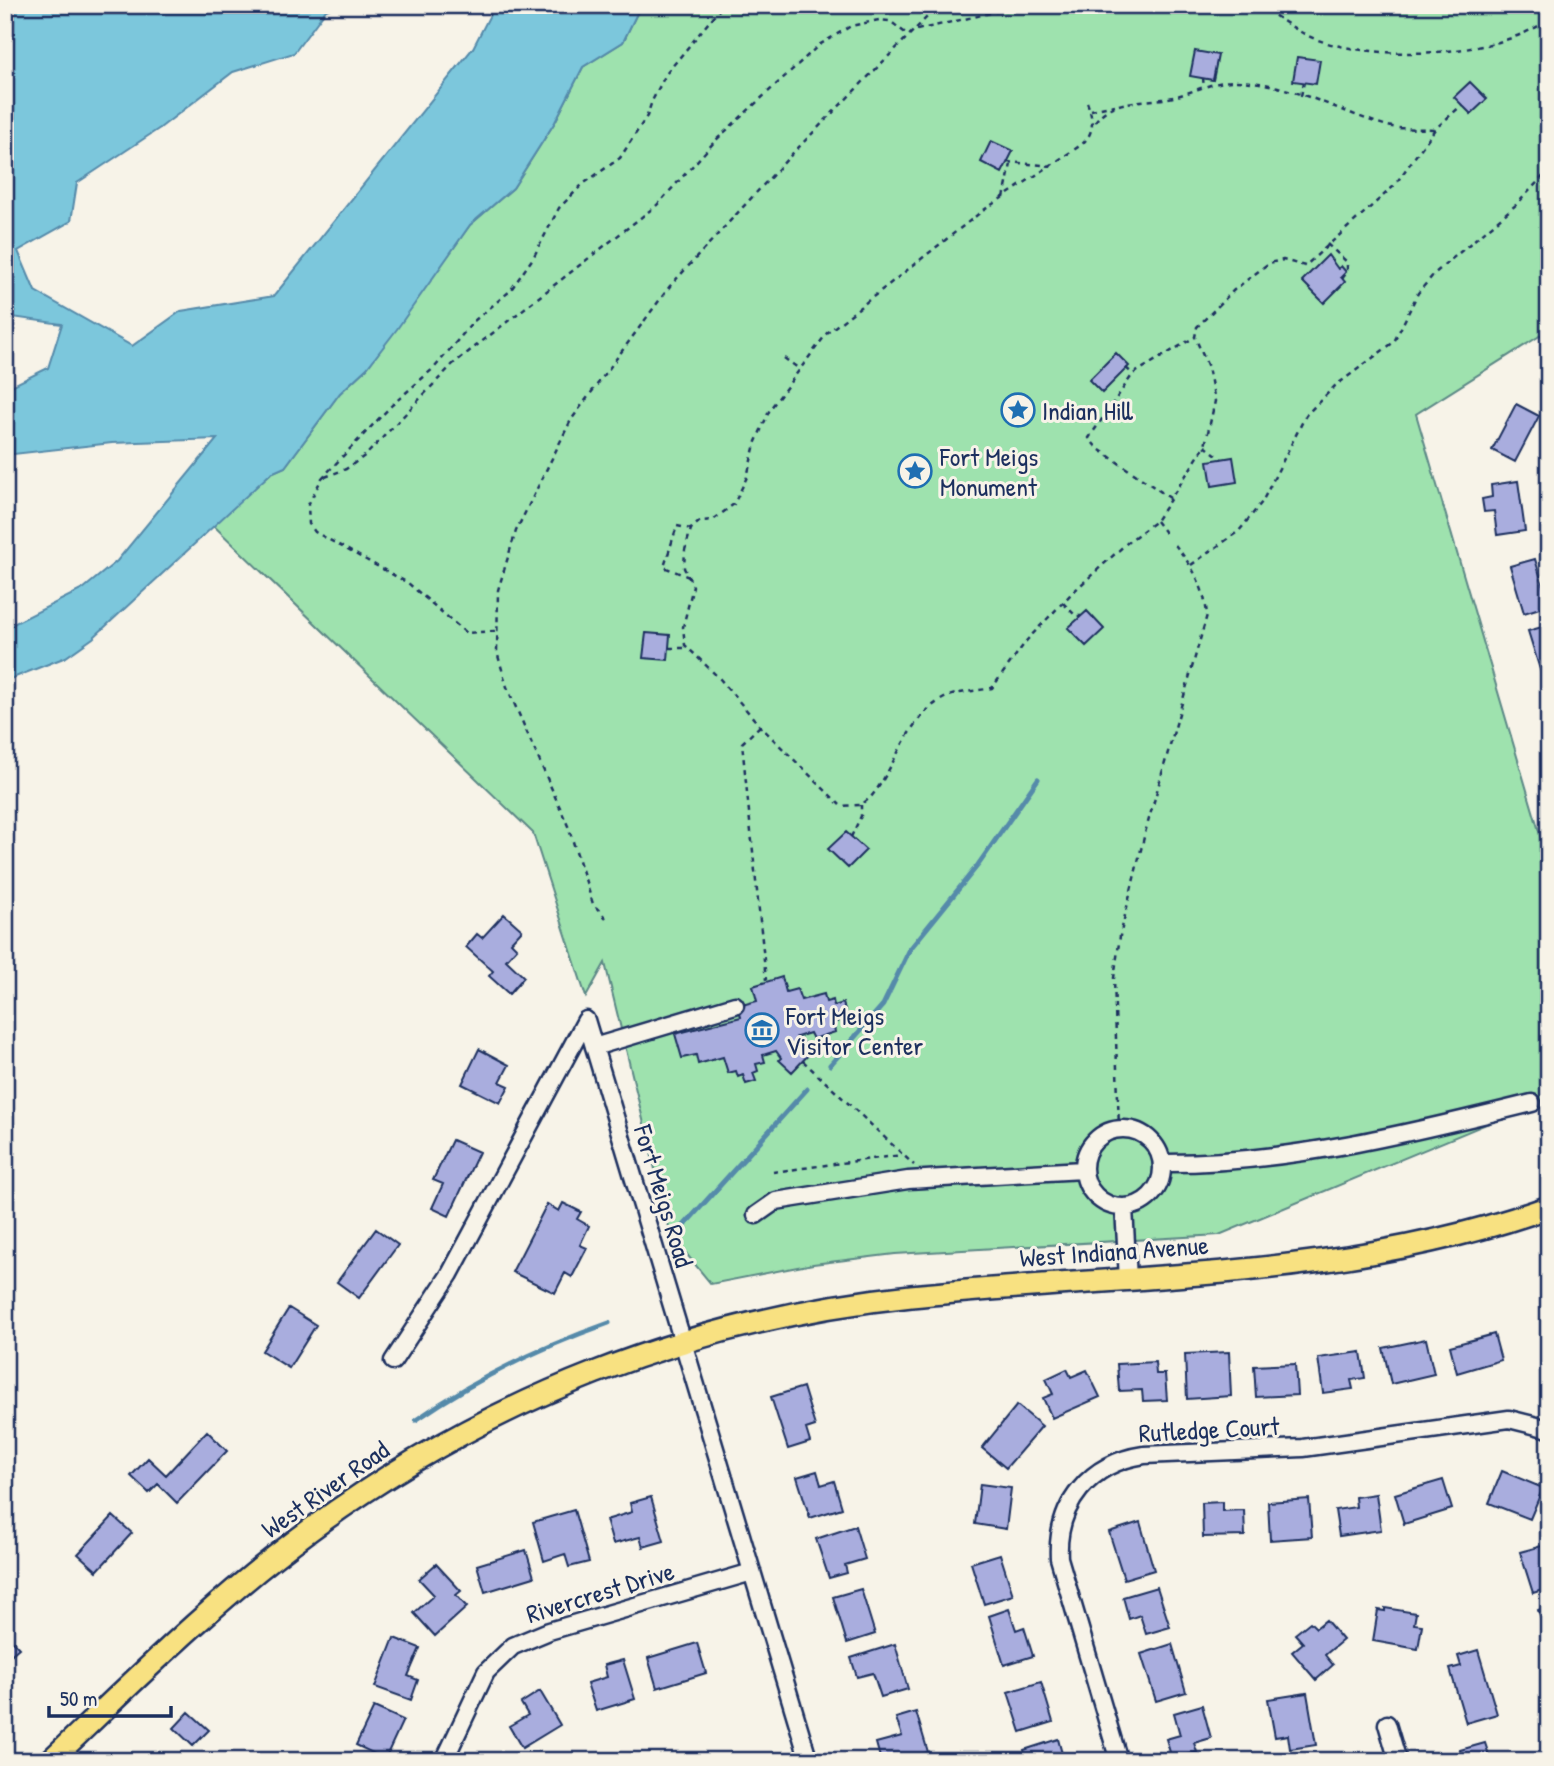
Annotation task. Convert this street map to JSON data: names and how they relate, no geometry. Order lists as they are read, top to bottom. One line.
{"streets":{"main road":["West Indiana Avenue","West River Road"],"street":["Fort Meigs Road","Rutledge Court","Rivercrest Drive"]},"crossings":[["Fort Meigs Road","West Indiana Avenue"],["Fort Meigs Road","West River Road"],["Fort Meigs Road","Rivercrest Drive"],["West Indiana Avenue","West River Road"]],"places":{"place":["Indian Hill","Fort Meigs Monument"],"museum":["Fort Meigs Visitor Center"]},"scale_bar":"50 m"}
